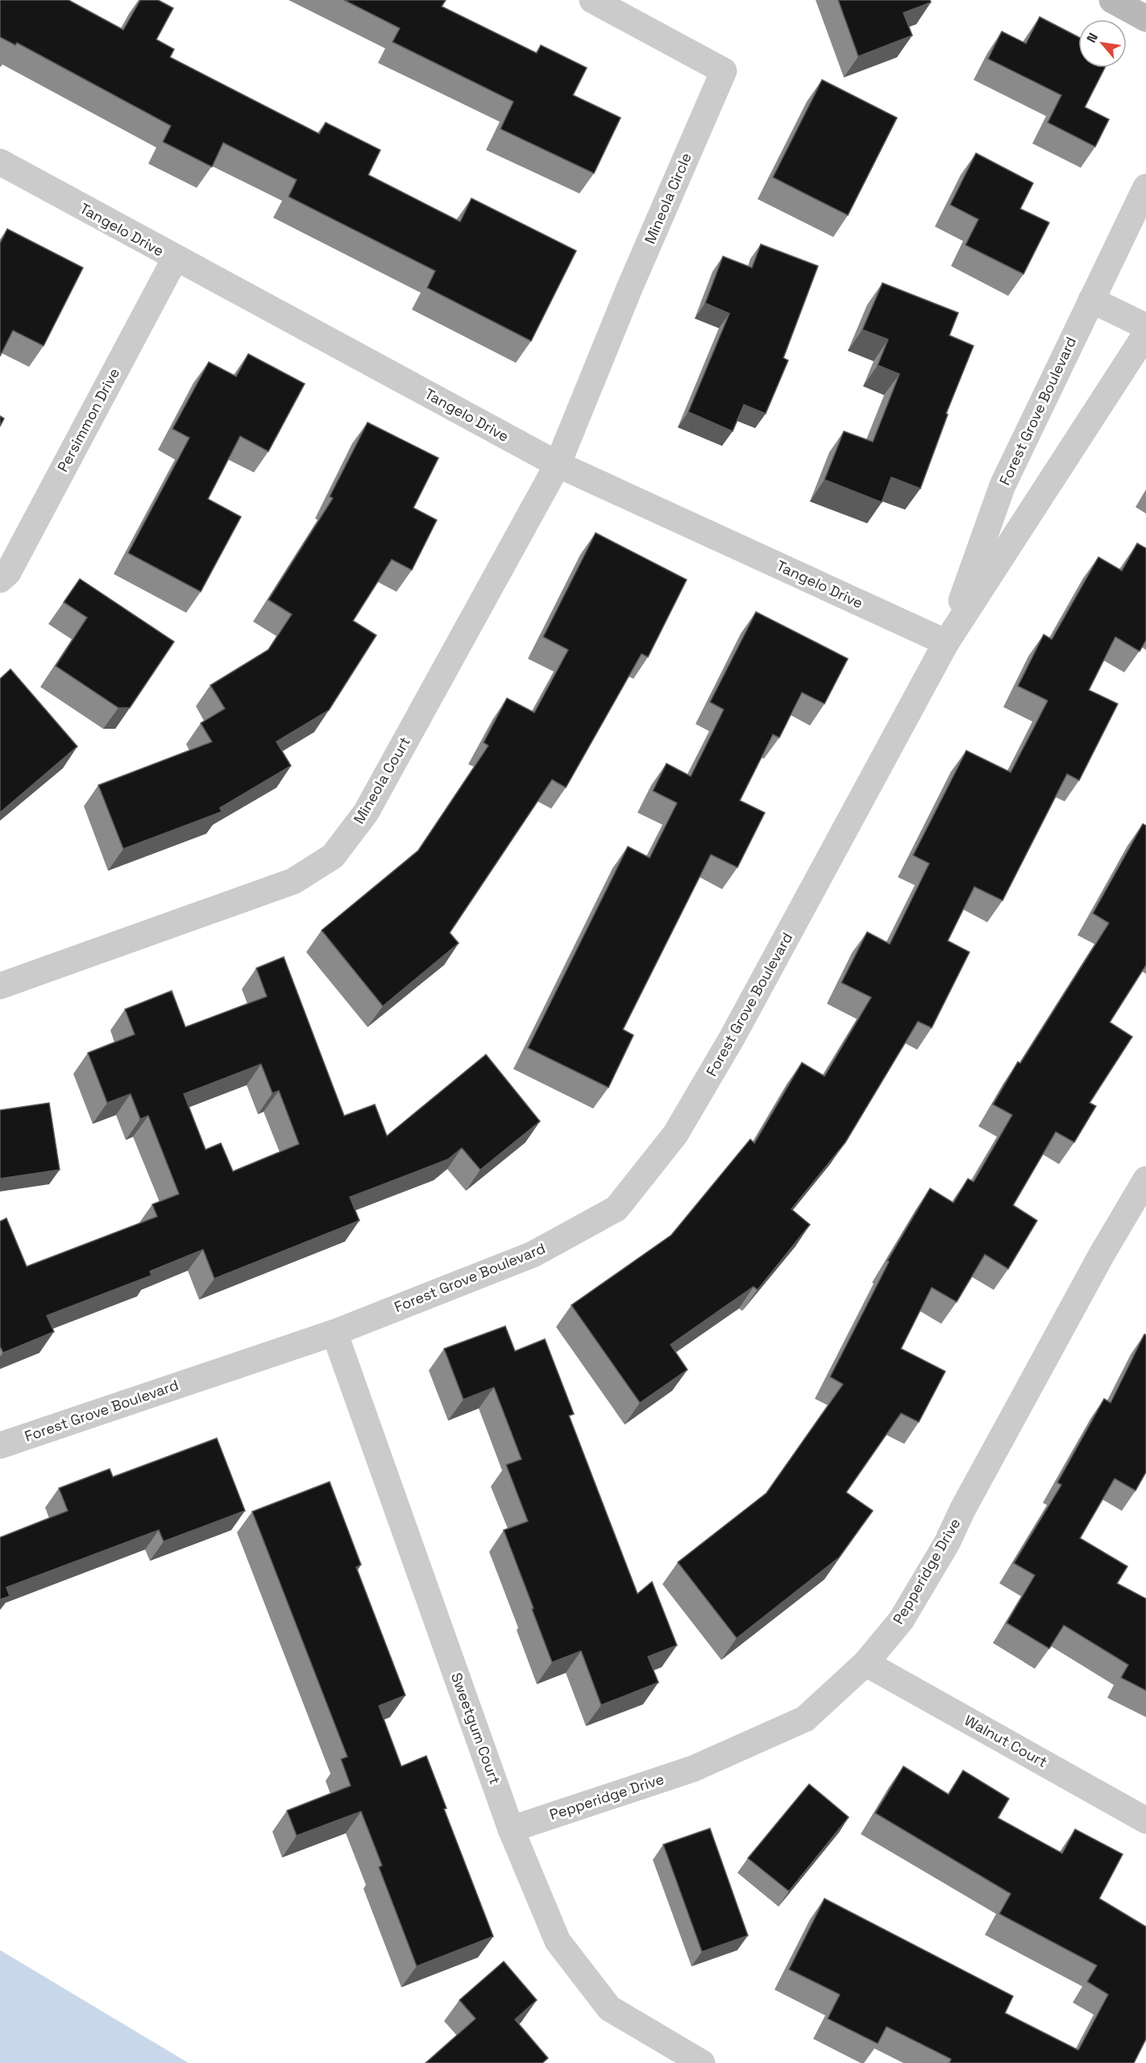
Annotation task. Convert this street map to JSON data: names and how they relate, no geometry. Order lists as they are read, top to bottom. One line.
{"streets":{"street":["Mineola Circle","Tangelo Drive","Forest Grove Boulevard","Persimmon Drive","Mineola Court","Pepperidge Drive","Sweetgum Court","Walnut Court"]},"crossings":[["Mineola Circle","Tangelo Drive"],["Mineola Circle","Mineola Court"],["Tangelo Drive","Forest Grove Boulevard"],["Tangelo Drive","Persimmon Drive"],["Tangelo Drive","Mineola Court"],["Forest Grove Boulevard","Sweetgum Court"],["Pepperidge Drive","Sweetgum Court"],["Pepperidge Drive","Walnut Court"]],"north":"top left"}
